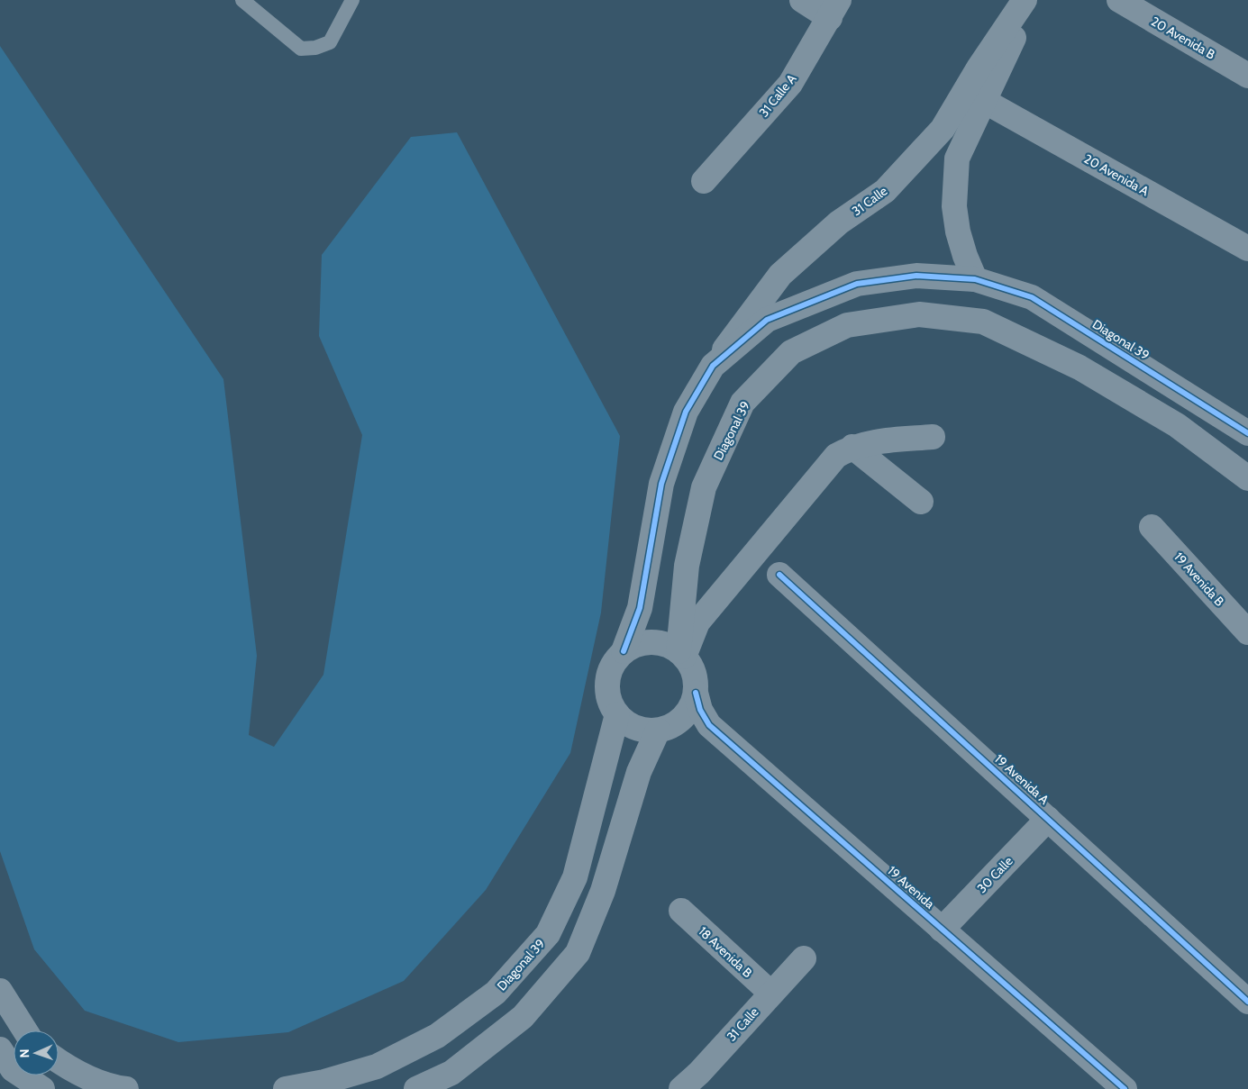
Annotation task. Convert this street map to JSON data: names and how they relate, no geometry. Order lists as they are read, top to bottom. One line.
{"streets":{"street":["20 Avenida B","31 Calle A","20 Avenida A","31 Calle","Diagonal 39","19 Avenida B","19 Avenida A","30 Calle","19 Avenida","18 Avenida B"]},"crossings":[["31 Calle","Diagonal 39"],["31 Calle","18 Avenida B"],["Diagonal 39","19 Avenida"],["19 Avenida A","30 Calle"],["30 Calle","19 Avenida"]],"north":"left"}
